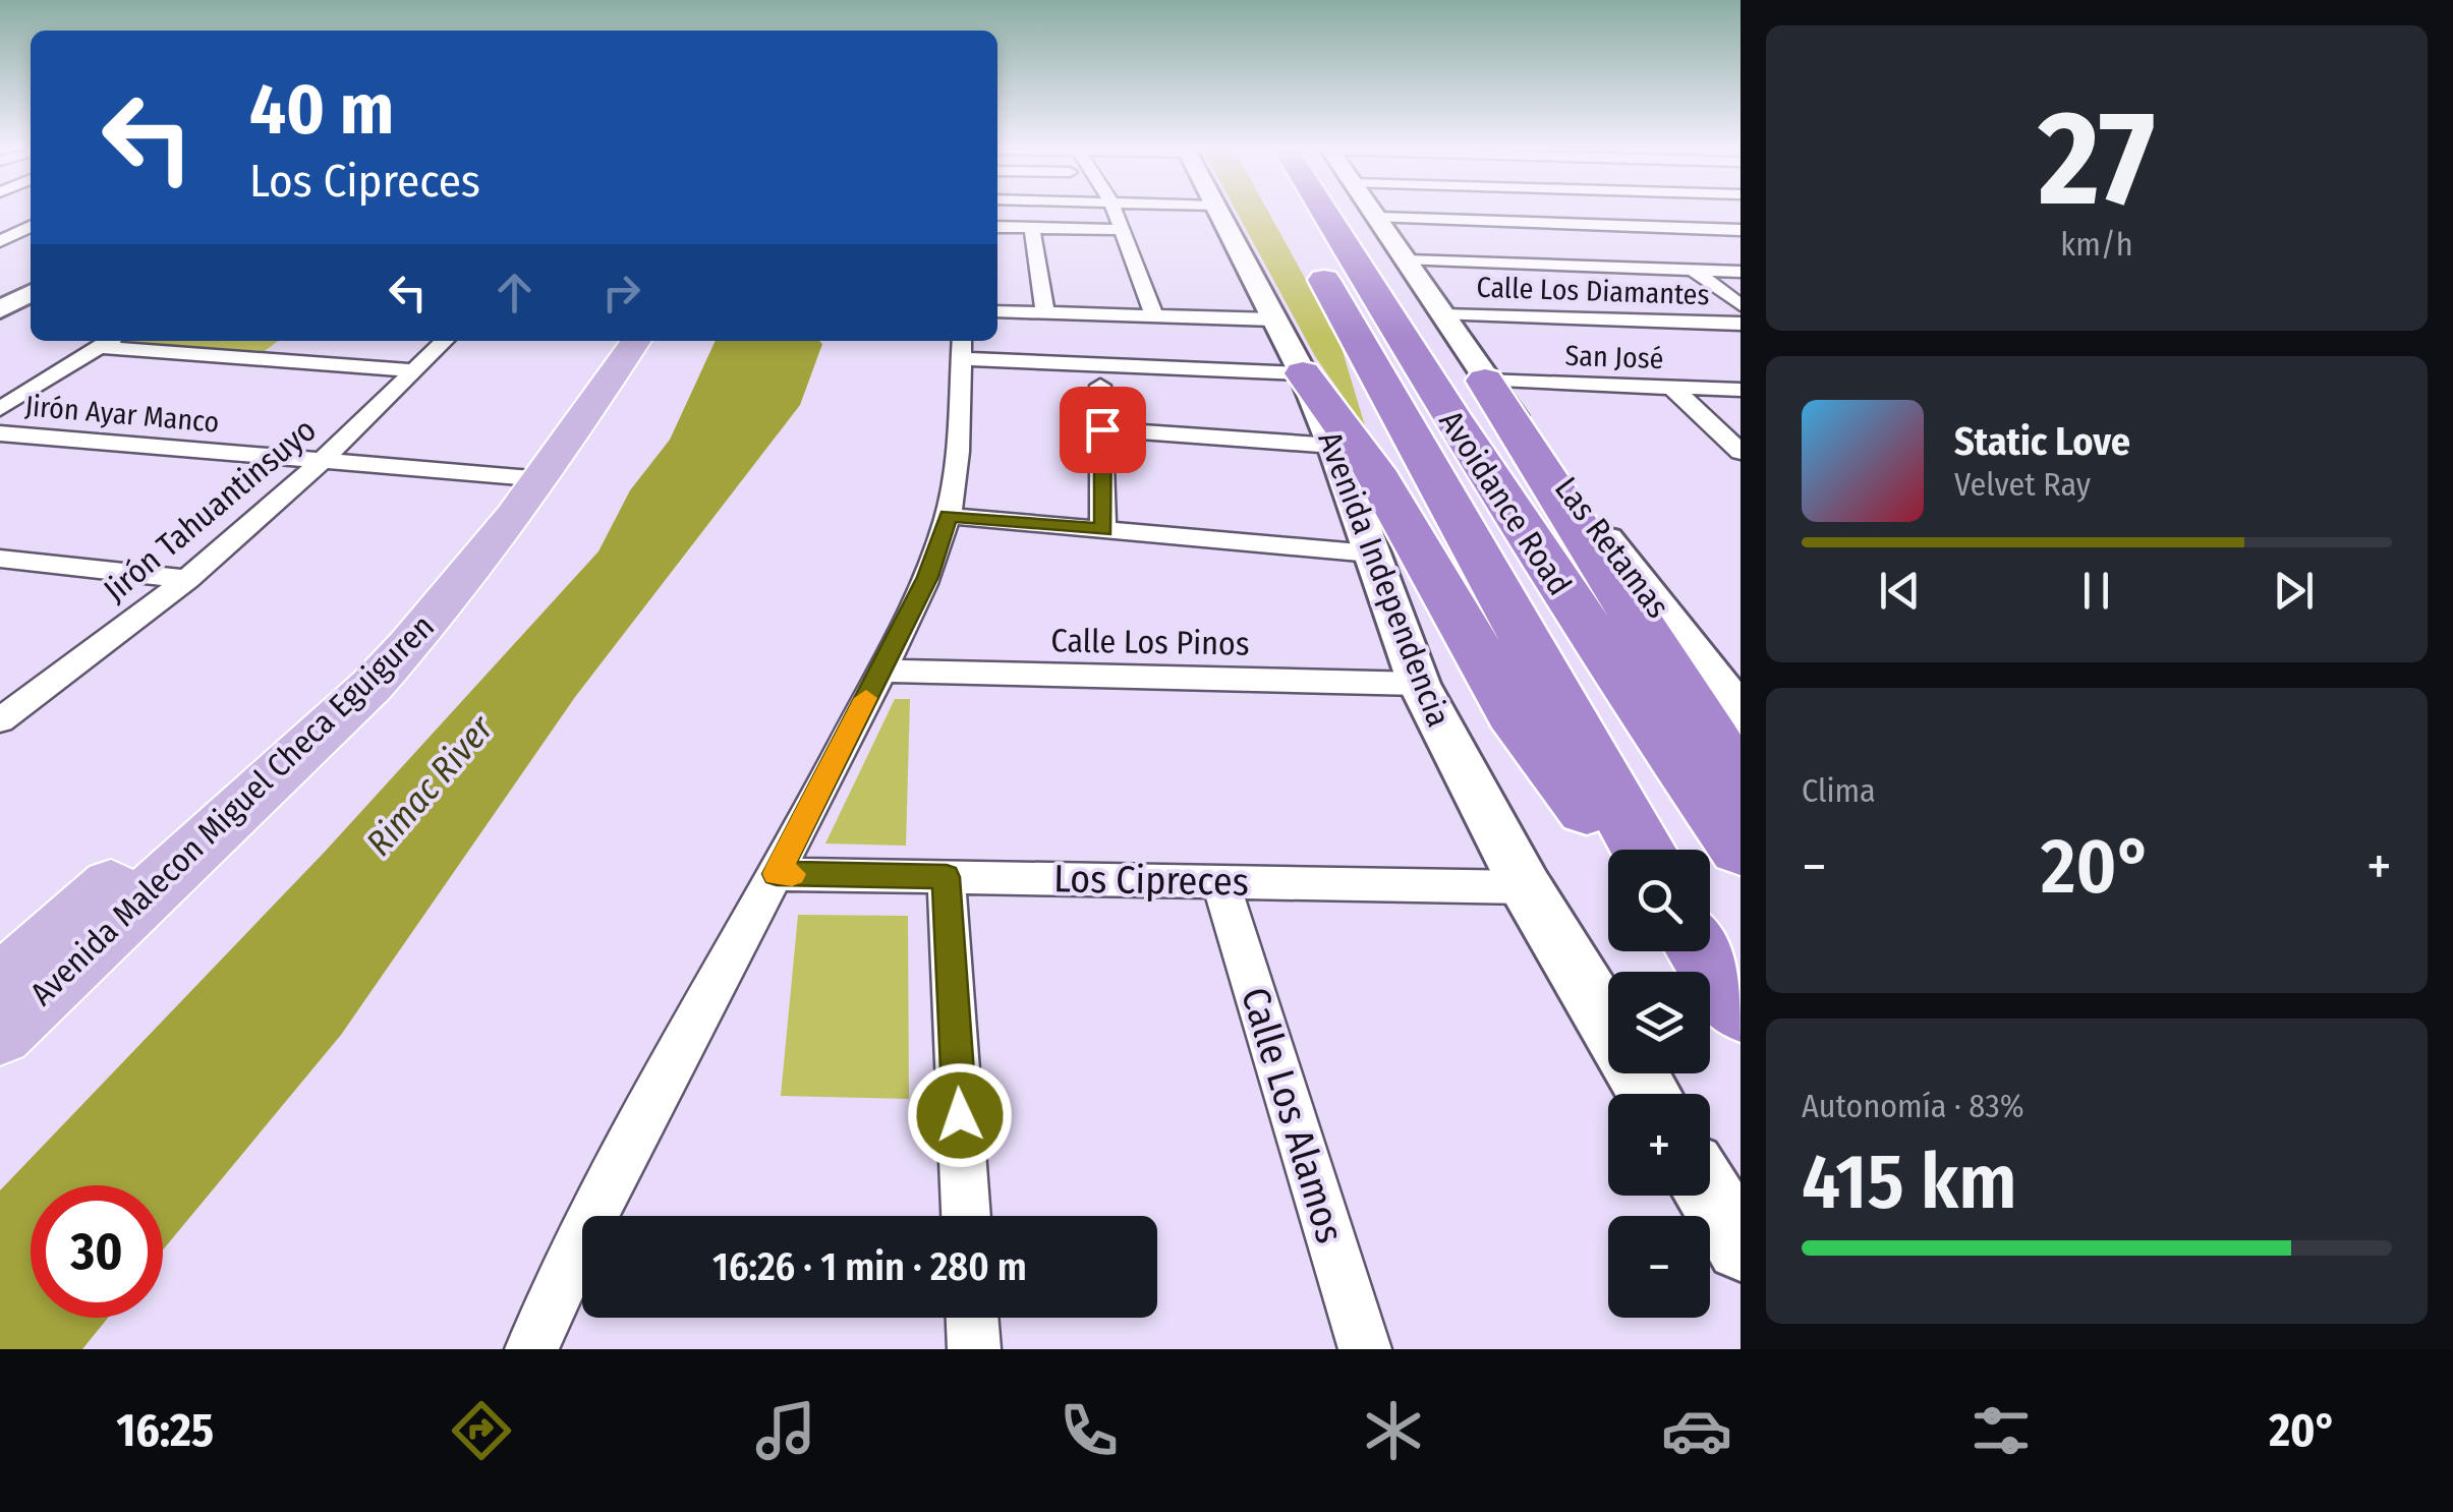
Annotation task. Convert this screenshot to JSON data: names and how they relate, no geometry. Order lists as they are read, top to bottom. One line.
{"streets":{"highway":["Avoidance Road"],"main road":["Las Retamas","Avenida Independencia","Avenida Malecon Miguel Checa Eguiguren"],"street":["Calle Los Diamantes","San José","Jirón Ayar Manco","Jirón Tahuantinsuyo","Calle Los Pinos","Los Cipreces","Calle Los Alamos"]},"crossings":[["Calle Los Diamantes","Las Retamas"],["San José","Las Retamas"],["Jirón Ayar Manco","Jirón Tahuantinsuyo"],["Jirón Ayar Manco","Avenida Malecon Miguel Checa Eguiguren"],["Avenida Independencia","Calle Los Pinos"],["Avenida Independencia","Los Cipreces"],["Los Cipreces","Calle Los Alamos"]],"water":["Rimac River"],"page":{"tile":[["27","km/h"],"Clima",["Autonomía · 83%","415 km"]],"turn":["40 m","Los Cipreces"],"song":["Static Love","Velvet Ray"],"heat":["−","20°","+"],"map_buttons":["+","−"],"limit":"30","trip":"16:26 · 1 min · 280 m","tabs":["16:25","20°"]}}
